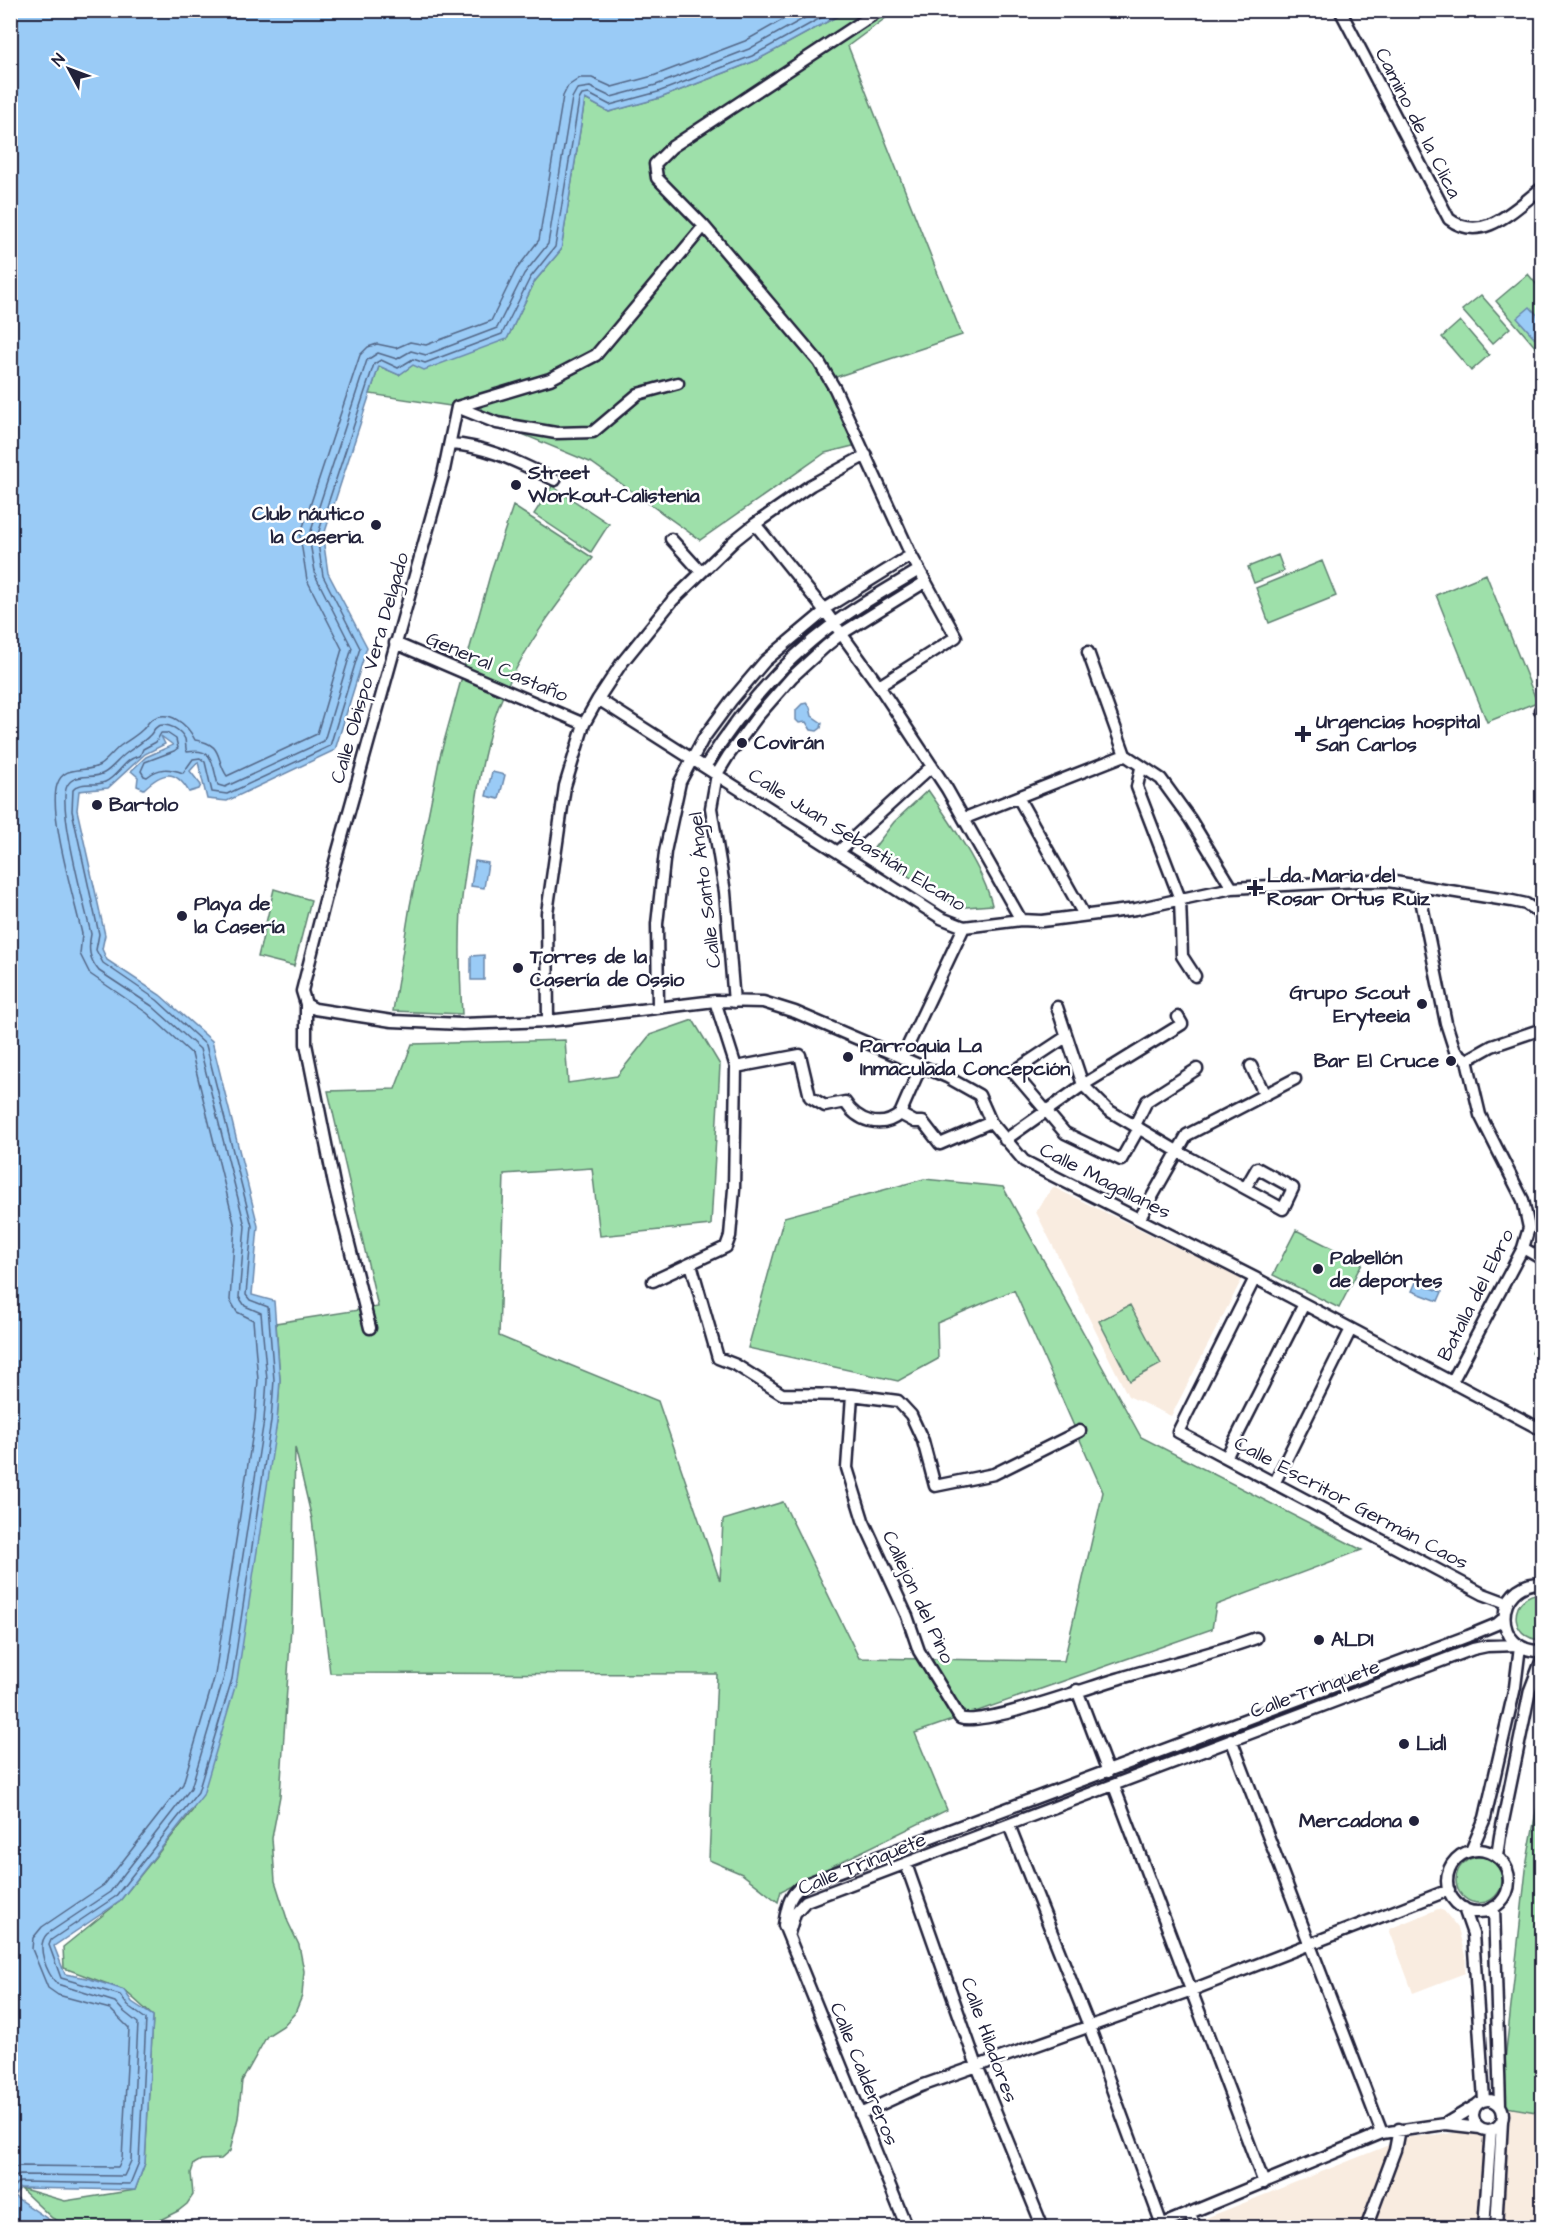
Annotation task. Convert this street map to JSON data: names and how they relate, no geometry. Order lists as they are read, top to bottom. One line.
{"streets":{"street":["Camino de la Clica","General Castaño","Calle Obispo Vera Delgado","Calle Juan Sebastián Elcano","Calle Santo Ángel","Calle Magallanes","Batalla del Ebro","Calle Escritor Germán Caos","Callejon del Pino","Calle Trinquete","Calle Hiladores","Calle Caldereros"]},"crossings":[["General Castaño","Calle Obispo Vera Delgado"],["Calle Juan Sebastián Elcano","Calle Santo Ángel"],["Calle Juan Sebastián Elcano","Batalla del Ebro"],["Calle Santo Ángel","Calle Magallanes"],["Calle Magallanes","Batalla del Ebro"],["Calle Magallanes","Calle Escritor Germán Caos"],["Calle Trinquete","Calle Hiladores"],["Calle Trinquete","Calle Caldereros"]],"places":{"other":["Street Workout-Calistenia","Club náutico la Caseria.","Covirán","Bartolo","Playa de la Casería","Torres de la Casería de Ossio","Grupo Scout Eryteeia","Parroquia La Inmaculada Concepción","Bar El Cruce","Pabellón de deportes","ALDI","Lidl","Mercadona"],"health":["Urgencias hospital San Carlos","Lda. Maria del Rosar Ortus Ruiz"]},"north":"top left"}
